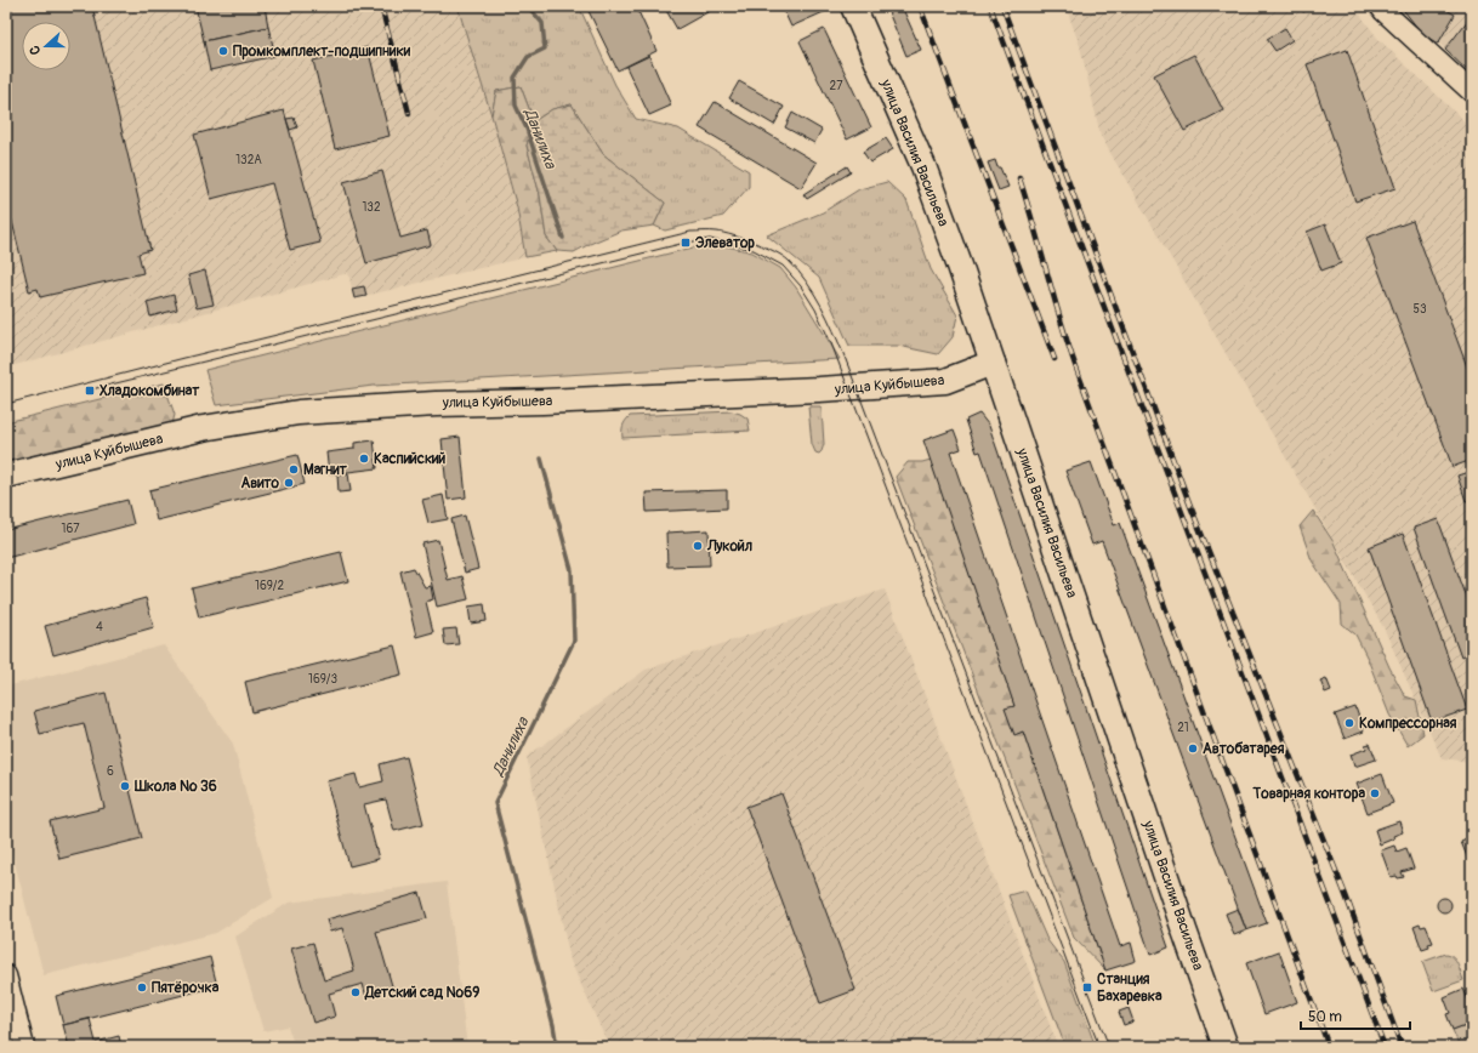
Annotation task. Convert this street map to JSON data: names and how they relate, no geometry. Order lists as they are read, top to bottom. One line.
{"streets":{"main road":["улица Василия Васильева","улица Куйбышева"]},"crossings":[["улица Василия Васильева","улица Куйбышева"]],"water":["Данилиха"],"places":{"other":["Промкомплект-подшипники","Каспийский","Магнит","Авито","Лукойл","Компрессорная","Автобатарея","Школа № 36","Товарная контора","Пятёрочка","Детский сад №69"],"transit":["Элеватор","Хладокомбинат","Станция Бахаревка"]},"house_numbers":["27","132А","132","53","167","169/2","4","169/3","21","6"],"scale_bar":"50 m","north":"left"}
